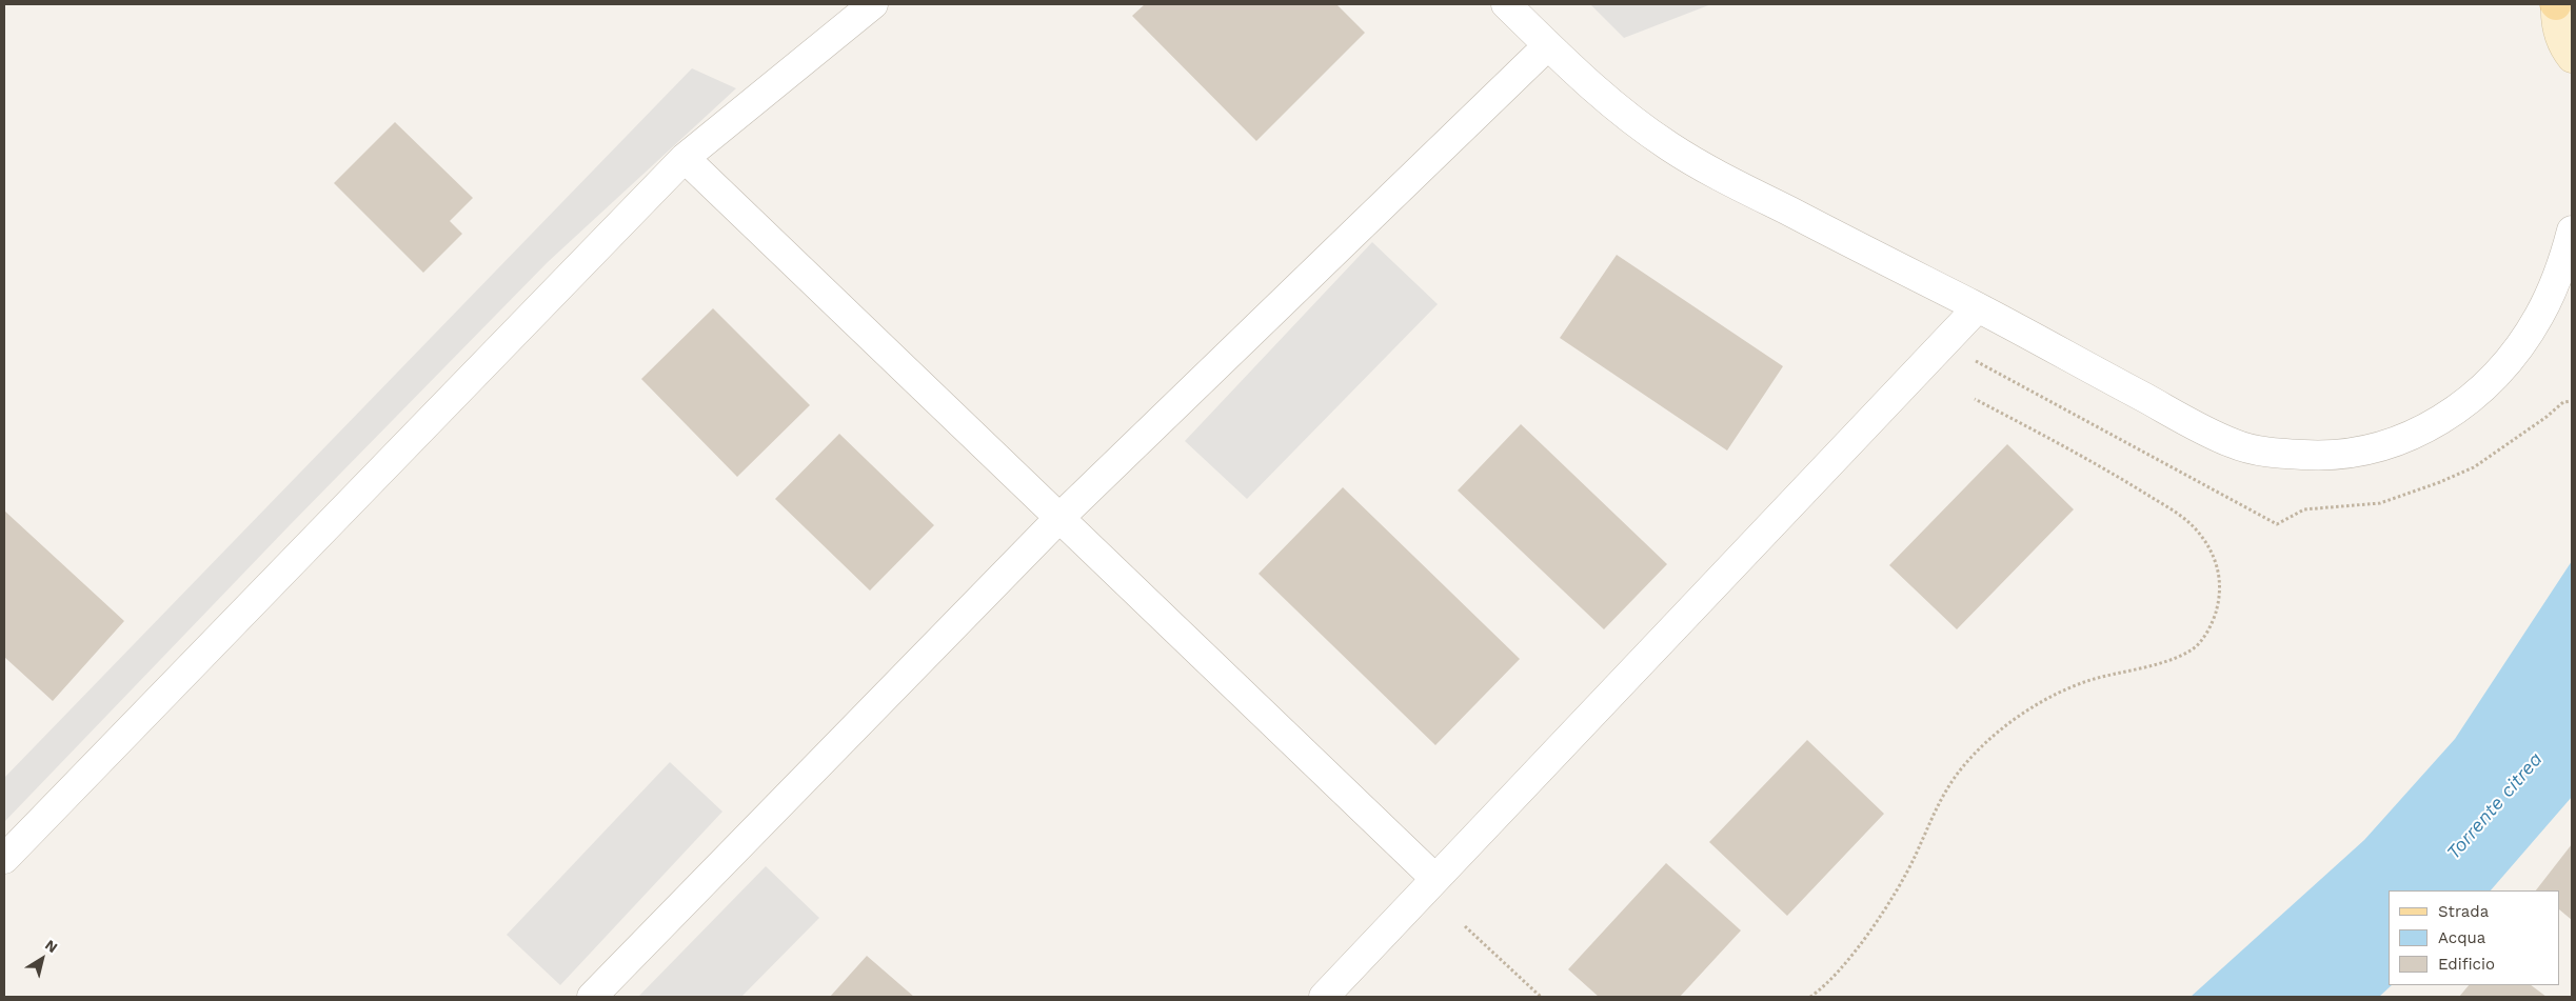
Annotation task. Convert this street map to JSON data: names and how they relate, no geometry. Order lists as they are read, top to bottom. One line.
{"water":["Torrente citrea"],"legend":["Strada","Acqua","Edificio"],"north":"top right"}
